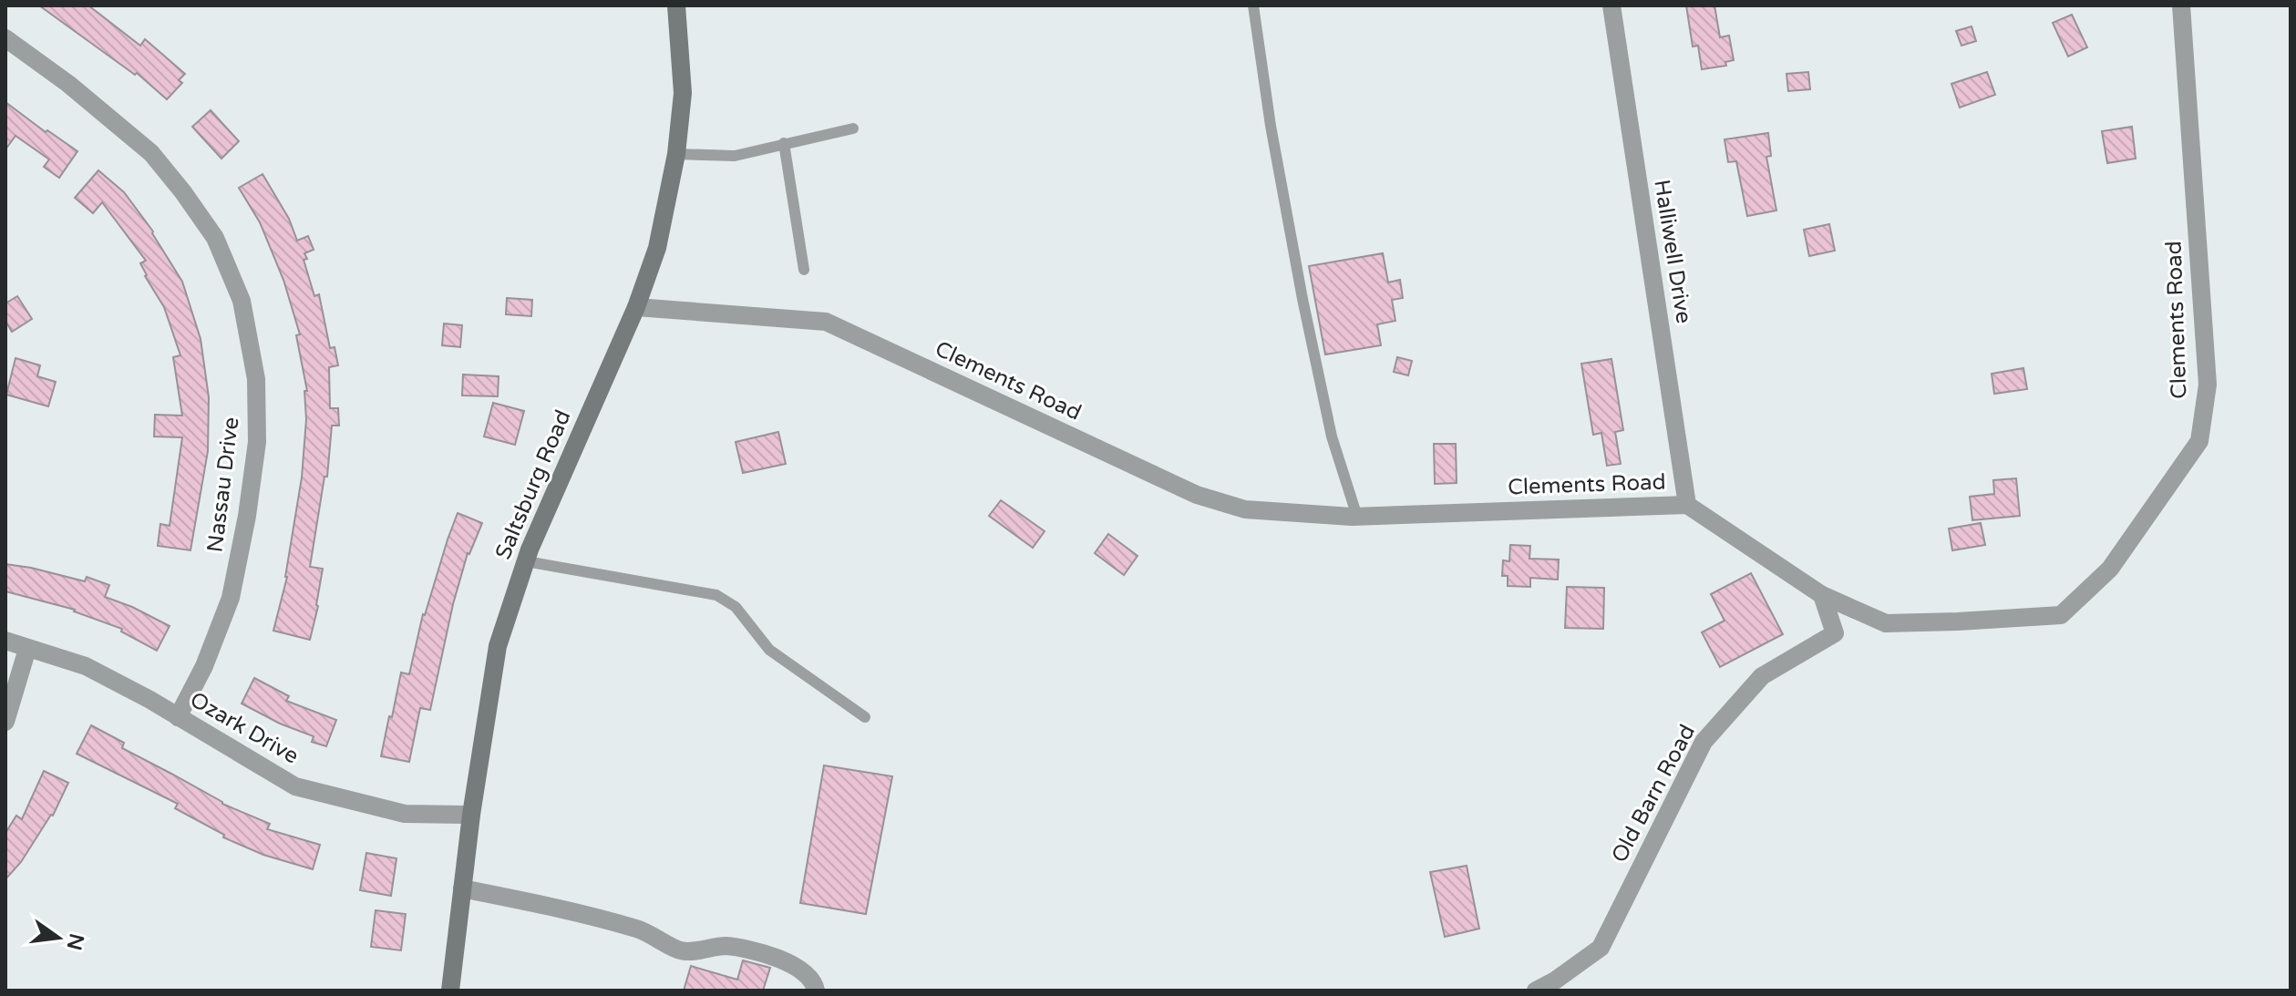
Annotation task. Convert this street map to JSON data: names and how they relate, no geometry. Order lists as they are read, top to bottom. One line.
{"streets":{"main road":["Saltsburg Road"],"street":["Halliwell Drive","Clements Road","Nassau Drive","Ozark Drive","Old Barn Road"]},"crossings":[["Halliwell Drive","Clements Road"],["Clements Road","Saltsburg Road"],["Clements Road","Old Barn Road"],["Nassau Drive","Ozark Drive"],["Saltsburg Road","Ozark Drive"]],"north":"right"}
